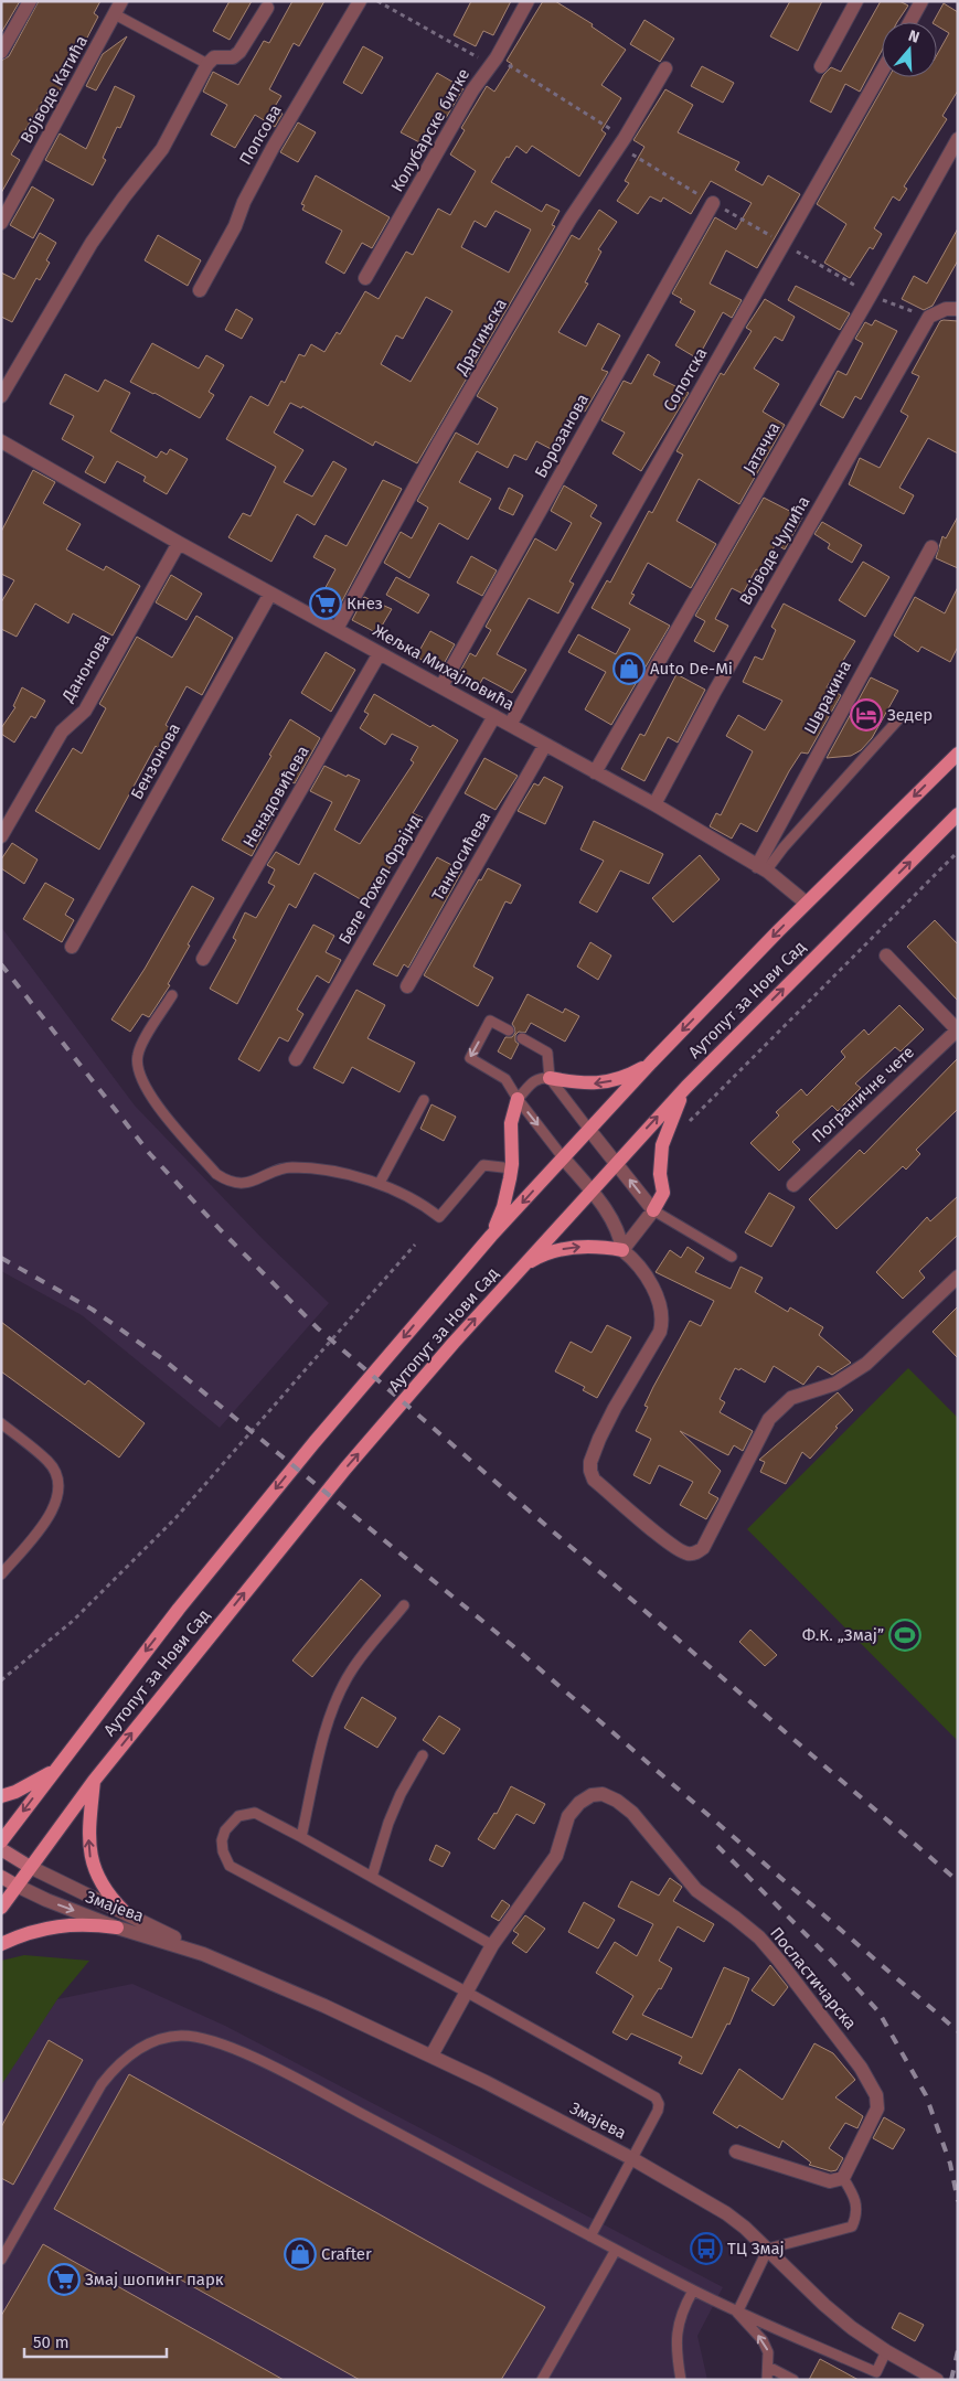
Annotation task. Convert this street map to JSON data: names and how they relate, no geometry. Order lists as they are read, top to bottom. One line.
{"streets":{"main road":["Аутопут за Нови Сад"],"street":["Војводе Катића","Колубарске битке","Попсова","Драгињска","Сопотска","Борозанова","Јатачка","Војводе Чупића","Данонова","Жељка Михајловића","Швракина","Бензонова","Ненадовићева","Танкосићева","Беле Рохел Фрајнд","Пограничне чете","Змајева","Посластичарска"]},"crossings":[["Драгињска","Жељка Михајловића"],["Сопотска","Жељка Михајловића"],["Борозанова","Жељка Михајловића"],["Јатачка","Жељка Михајловића"],["Војводе Чупића","Жељка Михајловића"],["Данонова","Жељка Михајловића"],["Жељка Михајловића","Швракина"],["Жељка Михајловића","Бензонова"],["Жељка Михајловића","Ненадовићева"],["Жељка Михајловића","Танкосићева"],["Жељка Михајловића","Беле Рохел Фрајнд"],["Жељка Михајловића","Аутопут за Нови Сад"],["Аутопут за Нови Сад","Змајева"],["Змајева","Посластичарска"]],"places":{"supermarket":["Кнез","Змај шопинг парк"],"shop":["Auto De-Mi","Crafter"],"hotel":["Зедер"],"sports":["Ф.К. „Змај”"],"bus stop":["ТЦ Змај"]},"scale_bar":"50 m","north":"top"}
